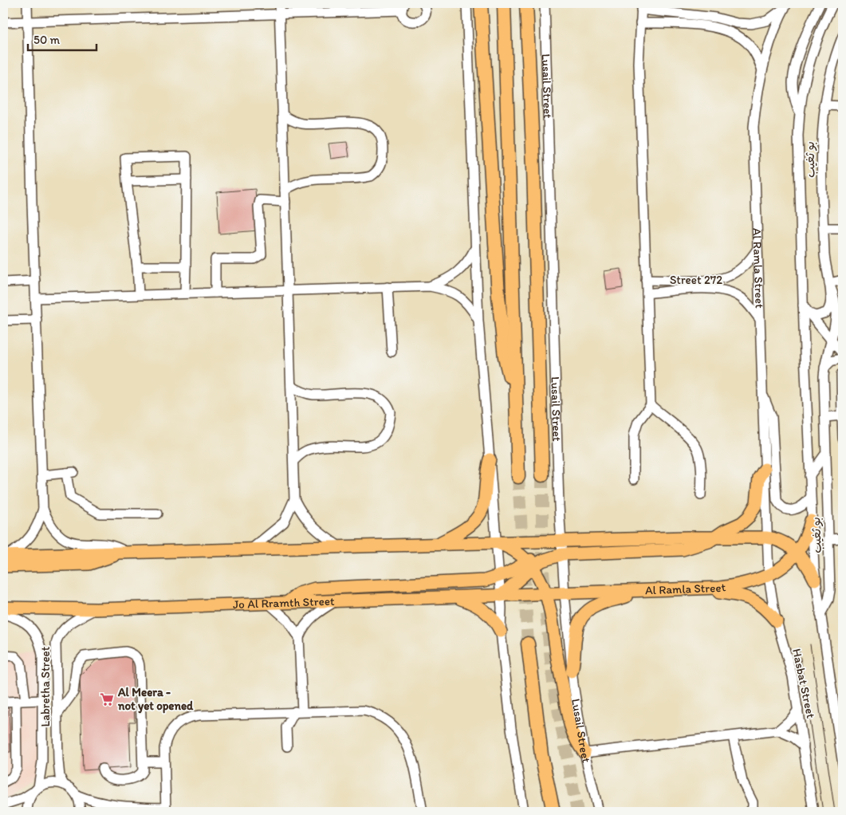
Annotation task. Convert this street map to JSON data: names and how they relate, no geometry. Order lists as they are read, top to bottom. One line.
{"streets":{"highway":["Lusail Street"],"main road":["Al Ramla Street","Jo Al Rramth Street"],"street":["بو ثغيب","Street 272","Hasbat Street","Labretha Street"]},"crossings":[["Lusail Street","Al Ramla Street"],["Lusail Street","Jo Al Rramth Street"],["بو ثغيب","Al Ramla Street"],["بو ثغيب","Hasbat Street"],["Al Ramla Street","Street 272"],["Al Ramla Street","Jo Al Rramth Street"],["Al Ramla Street","Hasbat Street"],["Jo Al Rramth Street","Labretha Street"]],"places":{"supermarket":["Al Meera - not yet opened"]},"scale_bar":"50 m"}
